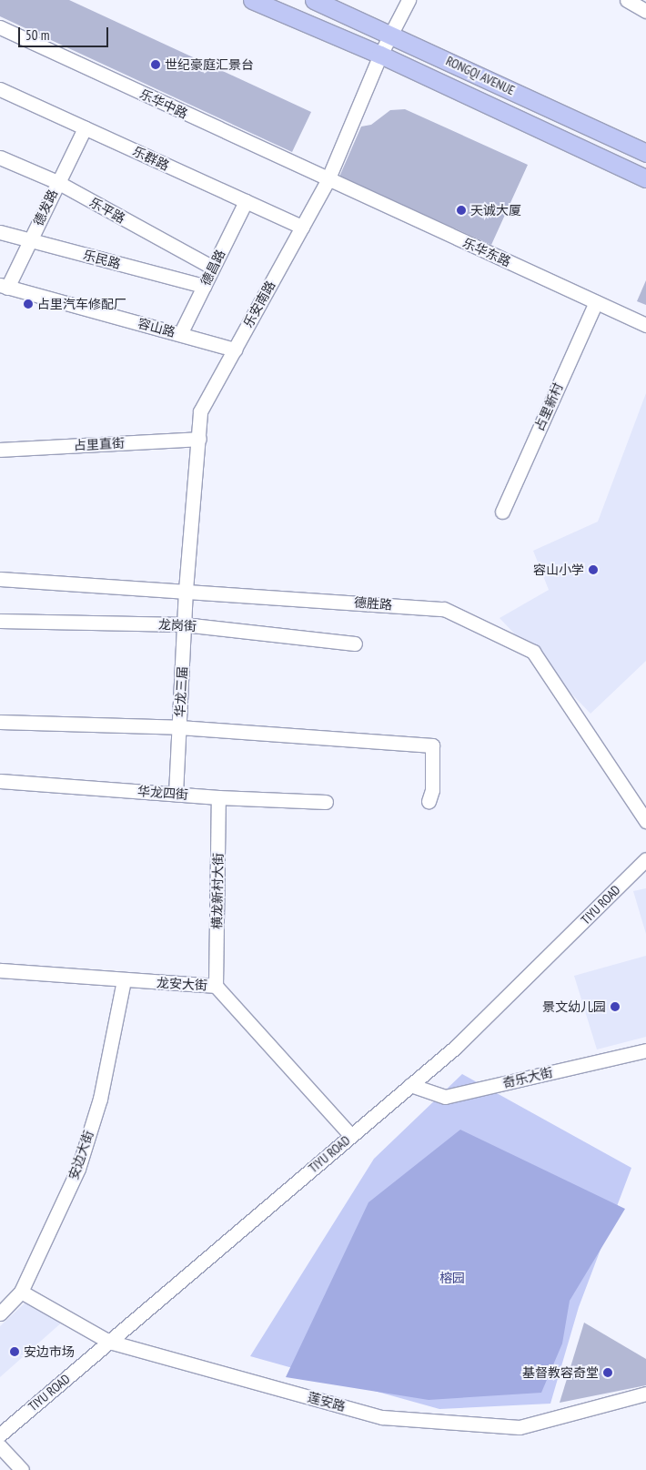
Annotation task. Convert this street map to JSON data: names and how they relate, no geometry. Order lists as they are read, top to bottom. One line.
{"streets":{"main road":["RONGQI AVENUE"],"street":["乐华中路","乐群路","德发路","乐平路","乐华东路","乐民路","德昌路","乐安南路","容山路","占里新村","占里直街","德胜路","龙岗街","华龙三届","华龙四街","横龙新村大街","TIYU ROAD","龙安大街","奇乐大街","安边大街","莲安路"]},"crossings":[["RONGQI AVENUE","乐安南路"],["乐华中路","乐华东路"],["乐华中路","乐安南路"],["乐群路","德发路"],["乐群路","德昌路"],["乐群路","乐安南路"],["德发路","乐平路"],["德发路","容山路"],["乐平路","德昌路"],["乐华东路","乐安南路"],["乐华东路","占里新村"],["乐民路","德昌路"],["德昌路","容山路"],["乐安南路","容山路"],["乐安南路","占里直街"],["乐安南路","德胜路"],["乐安南路","华龙三届"],["德胜路","华龙三届"],["龙岗街","华龙三届"],["华龙三届","华龙四街"],["华龙四街","横龙新村大街"],["横龙新村大街","龙安大街"],["TIYU ROAD","龙安大街"],["TIYU ROAD","奇乐大街"],["TIYU ROAD","莲安路"],["龙安大街","安边大街"],["安边大街","莲安路"]],"parks":["榕园"],"places":["世纪豪庭汇景台","天诚大厦","占里汽车修配厂","容山小学","景文幼儿园","安边市场","基督教容奇堂"],"scale_bar":"50 m"}
